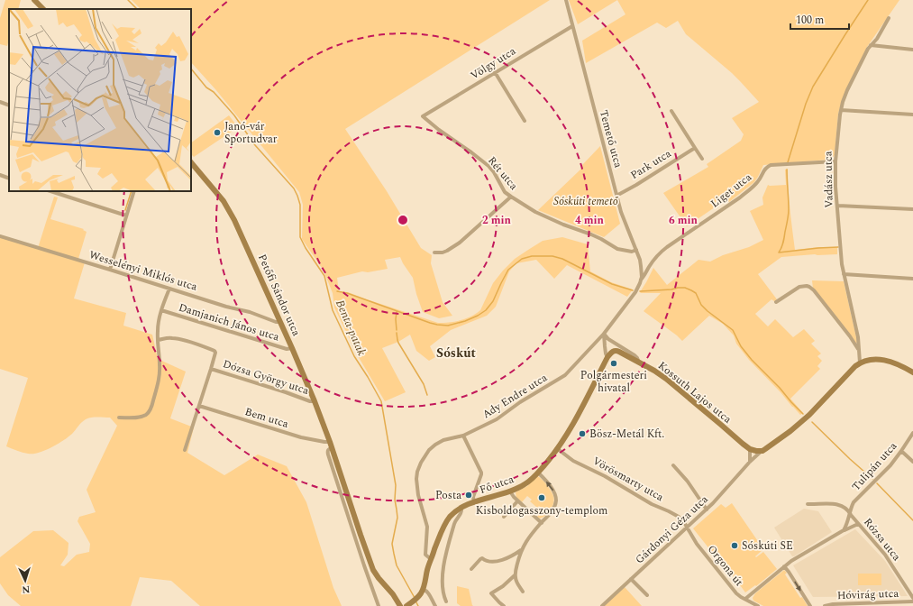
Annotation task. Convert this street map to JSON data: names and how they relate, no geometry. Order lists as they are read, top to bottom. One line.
{"streets":{"street":["Völgy utca","Temető utca","Park utca","Rét utca","Vadász utca","Liget utca","Wesselényi Miklós utca","Petőfi Sándor utca","Damjanich János utca","Dózsa György utca","Kossuth Lajos utca","Ady Endre utca","Bem utca","Tulipán utca","Vörösmarty utca","Fő utca","Gárdonyi Géza utca","Rózsa utca","Orgona út","Hóvirág utca"]},"crossings":[["Völgy utca","Temető utca"],["Völgy utca","Rét utca"],["Temető utca","Park utca"],["Temető utca","Rét utca"],["Temető utca","Liget utca"],["Vadász utca","Liget utca"],["Liget utca","Ady Endre utca"],["Wesselényi Miklós utca","Petőfi Sándor utca"],["Petőfi Sándor utca","Damjanich János utca"],["Petőfi Sándor utca","Dózsa György utca"],["Petőfi Sándor utca","Bem utca"],["Kossuth Lajos utca","Fő utca"],["Ady Endre utca","Fő utca"],["Tulipán utca","Rózsa utca"],["Vörösmarty utca","Fő utca"],["Vörösmarty utca","Gárdonyi Géza utca"],["Vörösmarty utca","Orgona út"],["Gárdonyi Géza utca","Orgona út"]],"districts":["Sóskút"],"water":["Benta-patak"],"parks":["Sóskúti temető"],"places":["Janó-vár Sportudvar","Polgármesteri hivatal","Bösz-Metál Kft.","Posta","Kisboldogasszony-templom","Sóskúti SE"],"scale_bar":"100 m","north":"bottom","rings":["2 min","4 min","6 min"]}
